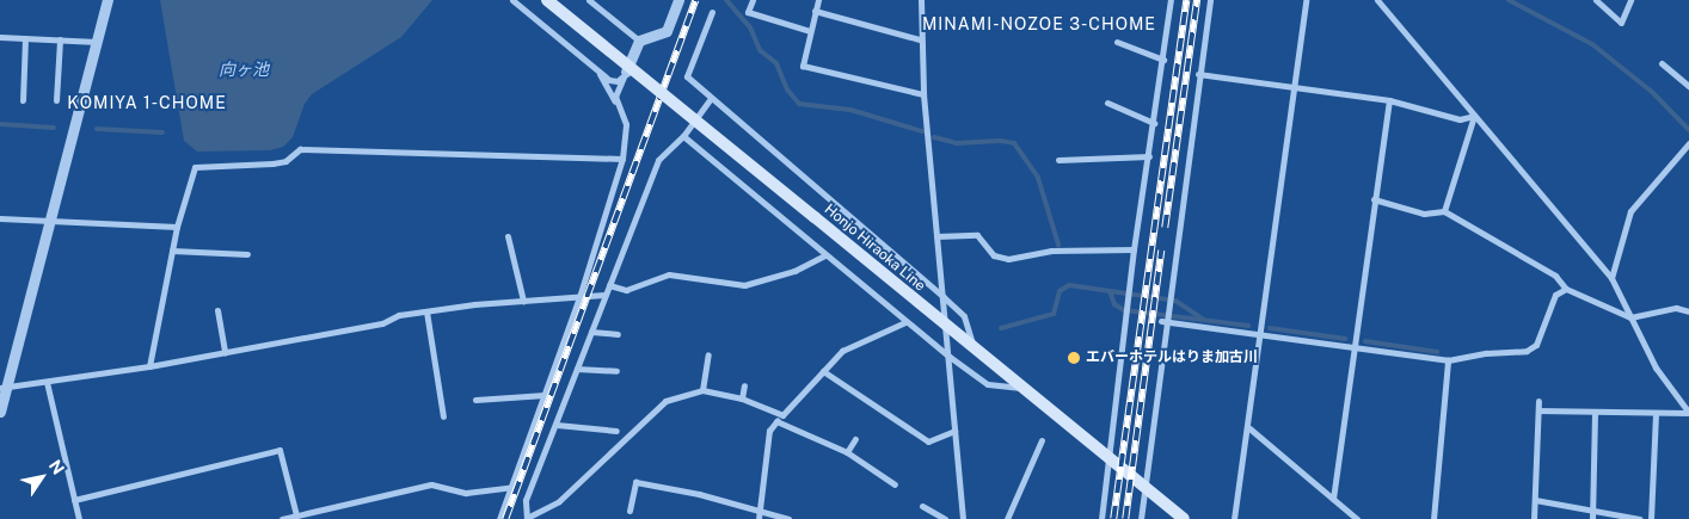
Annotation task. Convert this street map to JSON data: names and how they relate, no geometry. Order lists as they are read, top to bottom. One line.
{"streets":{"main road":["Honjo Hiraoka Line"]},"districts":["MINAMI-NOZOE 3-CHOME","KOMIYA 1-CHOME"],"water":["向ヶ池"],"places":["エバーホテルはりま加古川"],"north":"top right"}
